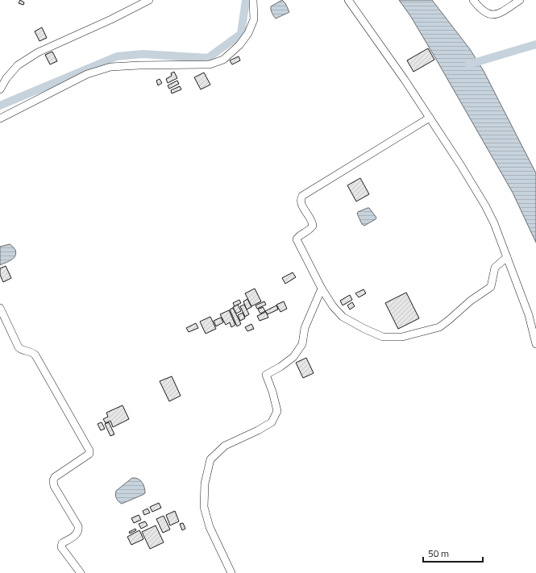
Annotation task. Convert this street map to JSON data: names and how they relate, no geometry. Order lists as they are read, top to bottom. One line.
{"scale_bar":"50 m"}
